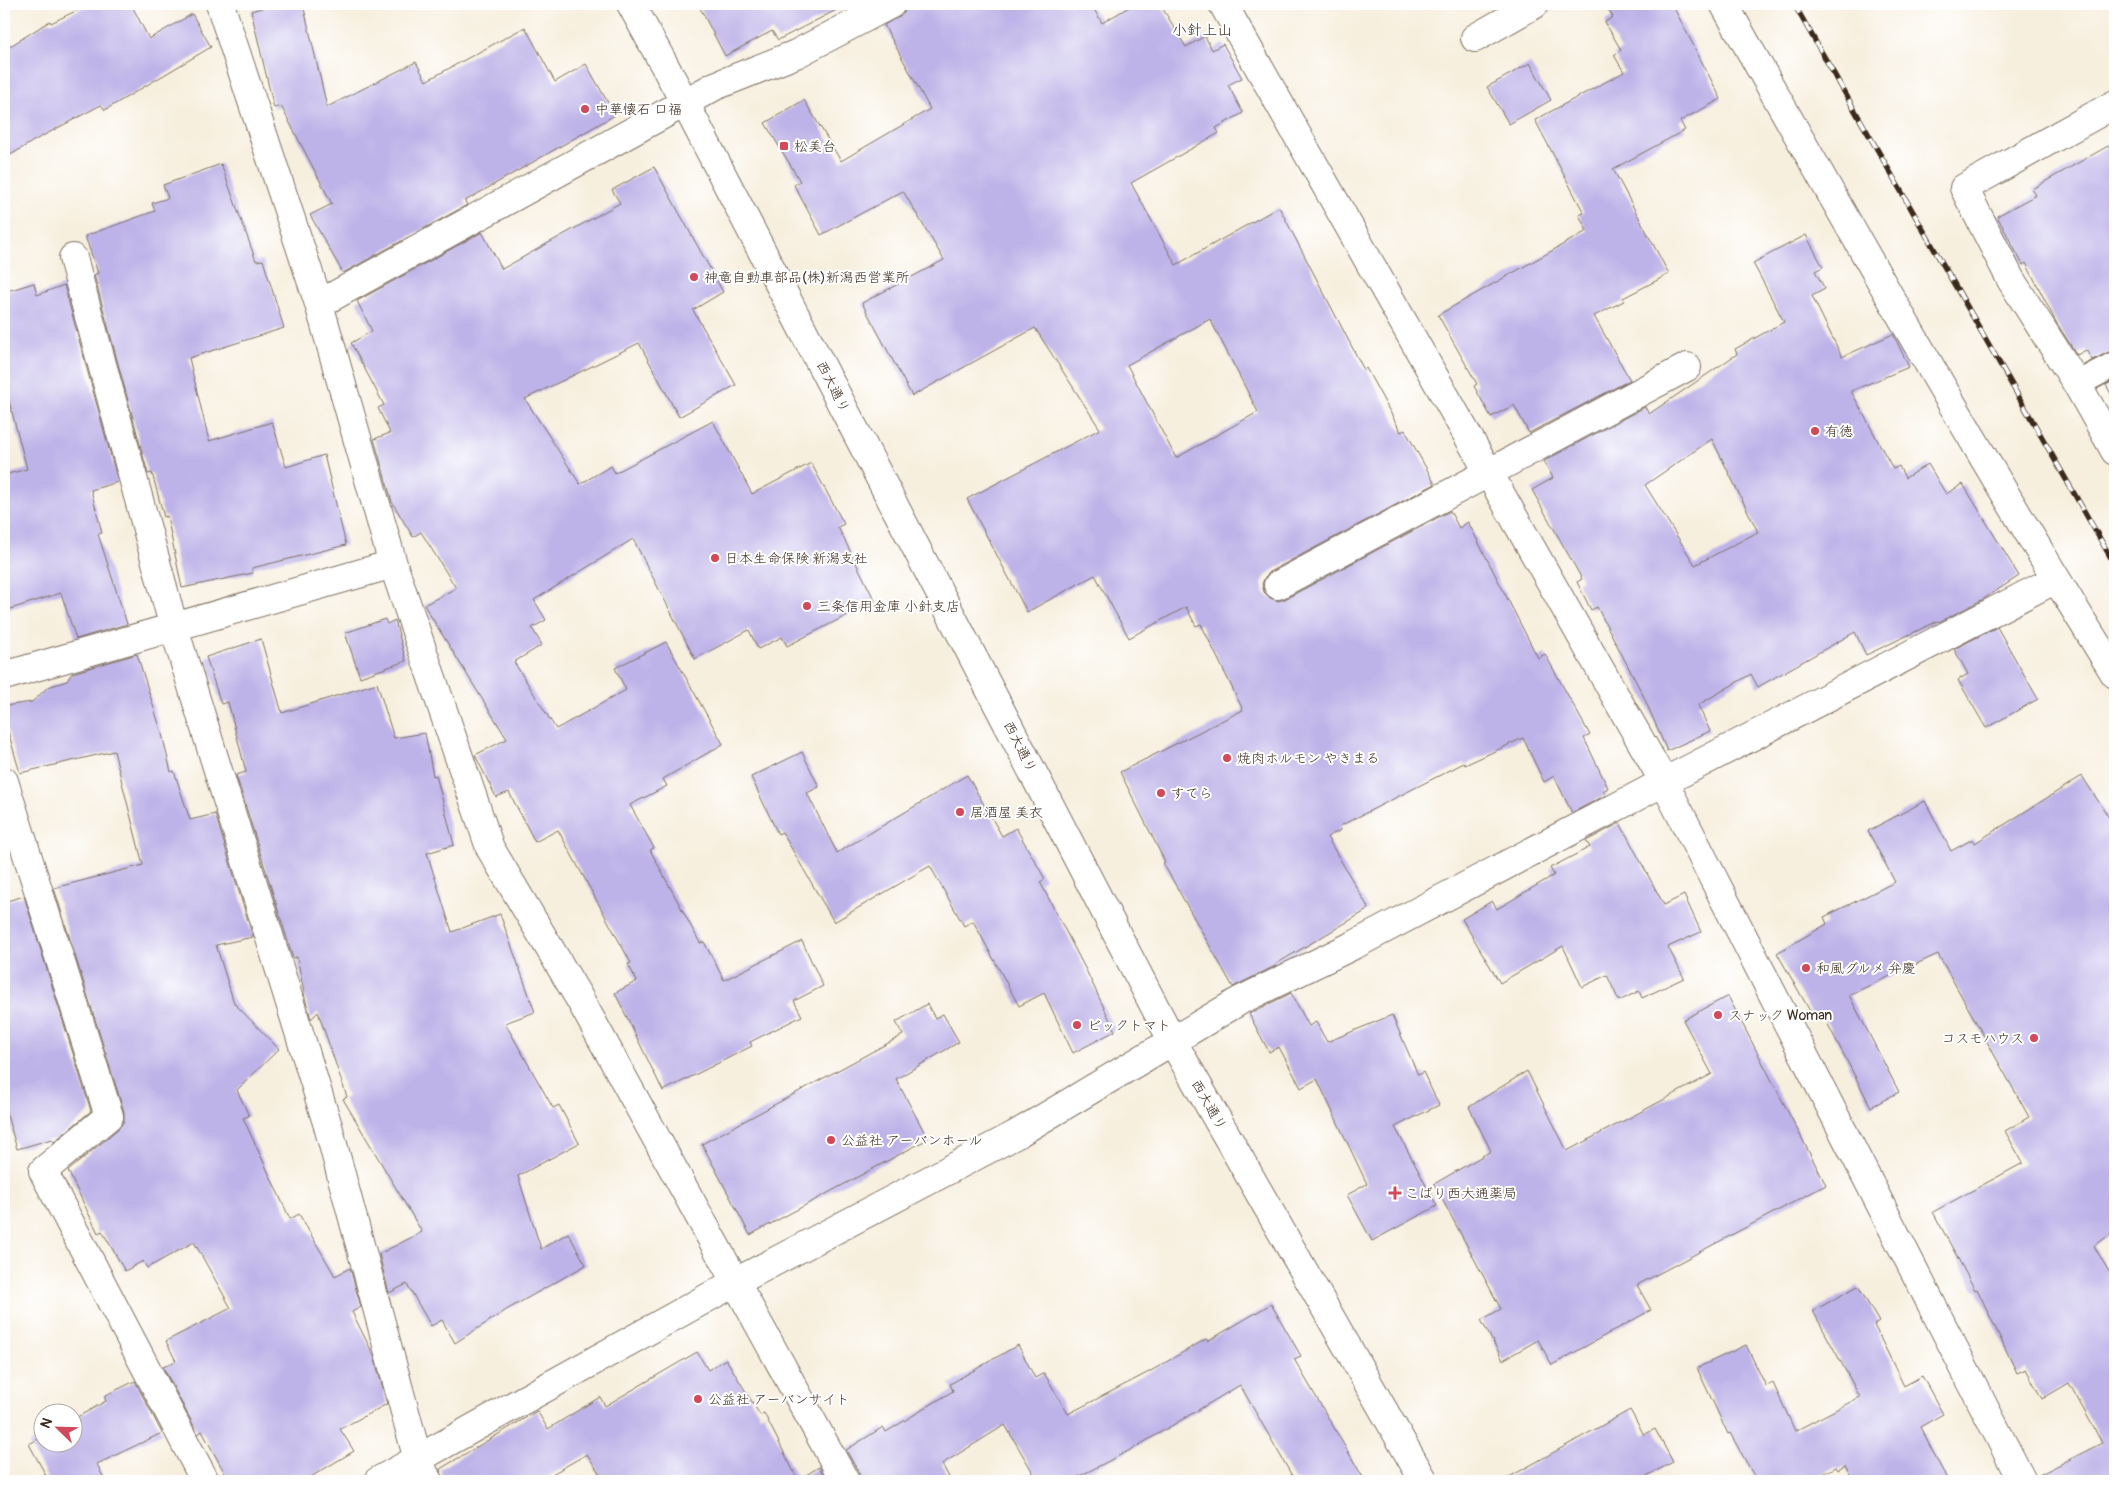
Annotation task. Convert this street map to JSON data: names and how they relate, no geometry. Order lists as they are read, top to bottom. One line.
{"streets":{"street":["西大通り"]},"districts":["小針上山"],"places":{"other":["中華懐石 口福","神竜自動車部品(株)新潟西営業所","有徳","日本生命保険 新潟支社","三条信用金庫 小針支店","焼肉ホルモン やきまる","すてら","居酒屋 美衣","和風グルメ 弁慶","スナック Woman","ビックトマト","コスモハウス","公益社 アーバンホール","公益社 アーバンサイト"],"transit":["松美台"],"health":["こばり西大通薬局"]},"north":"top left"}
